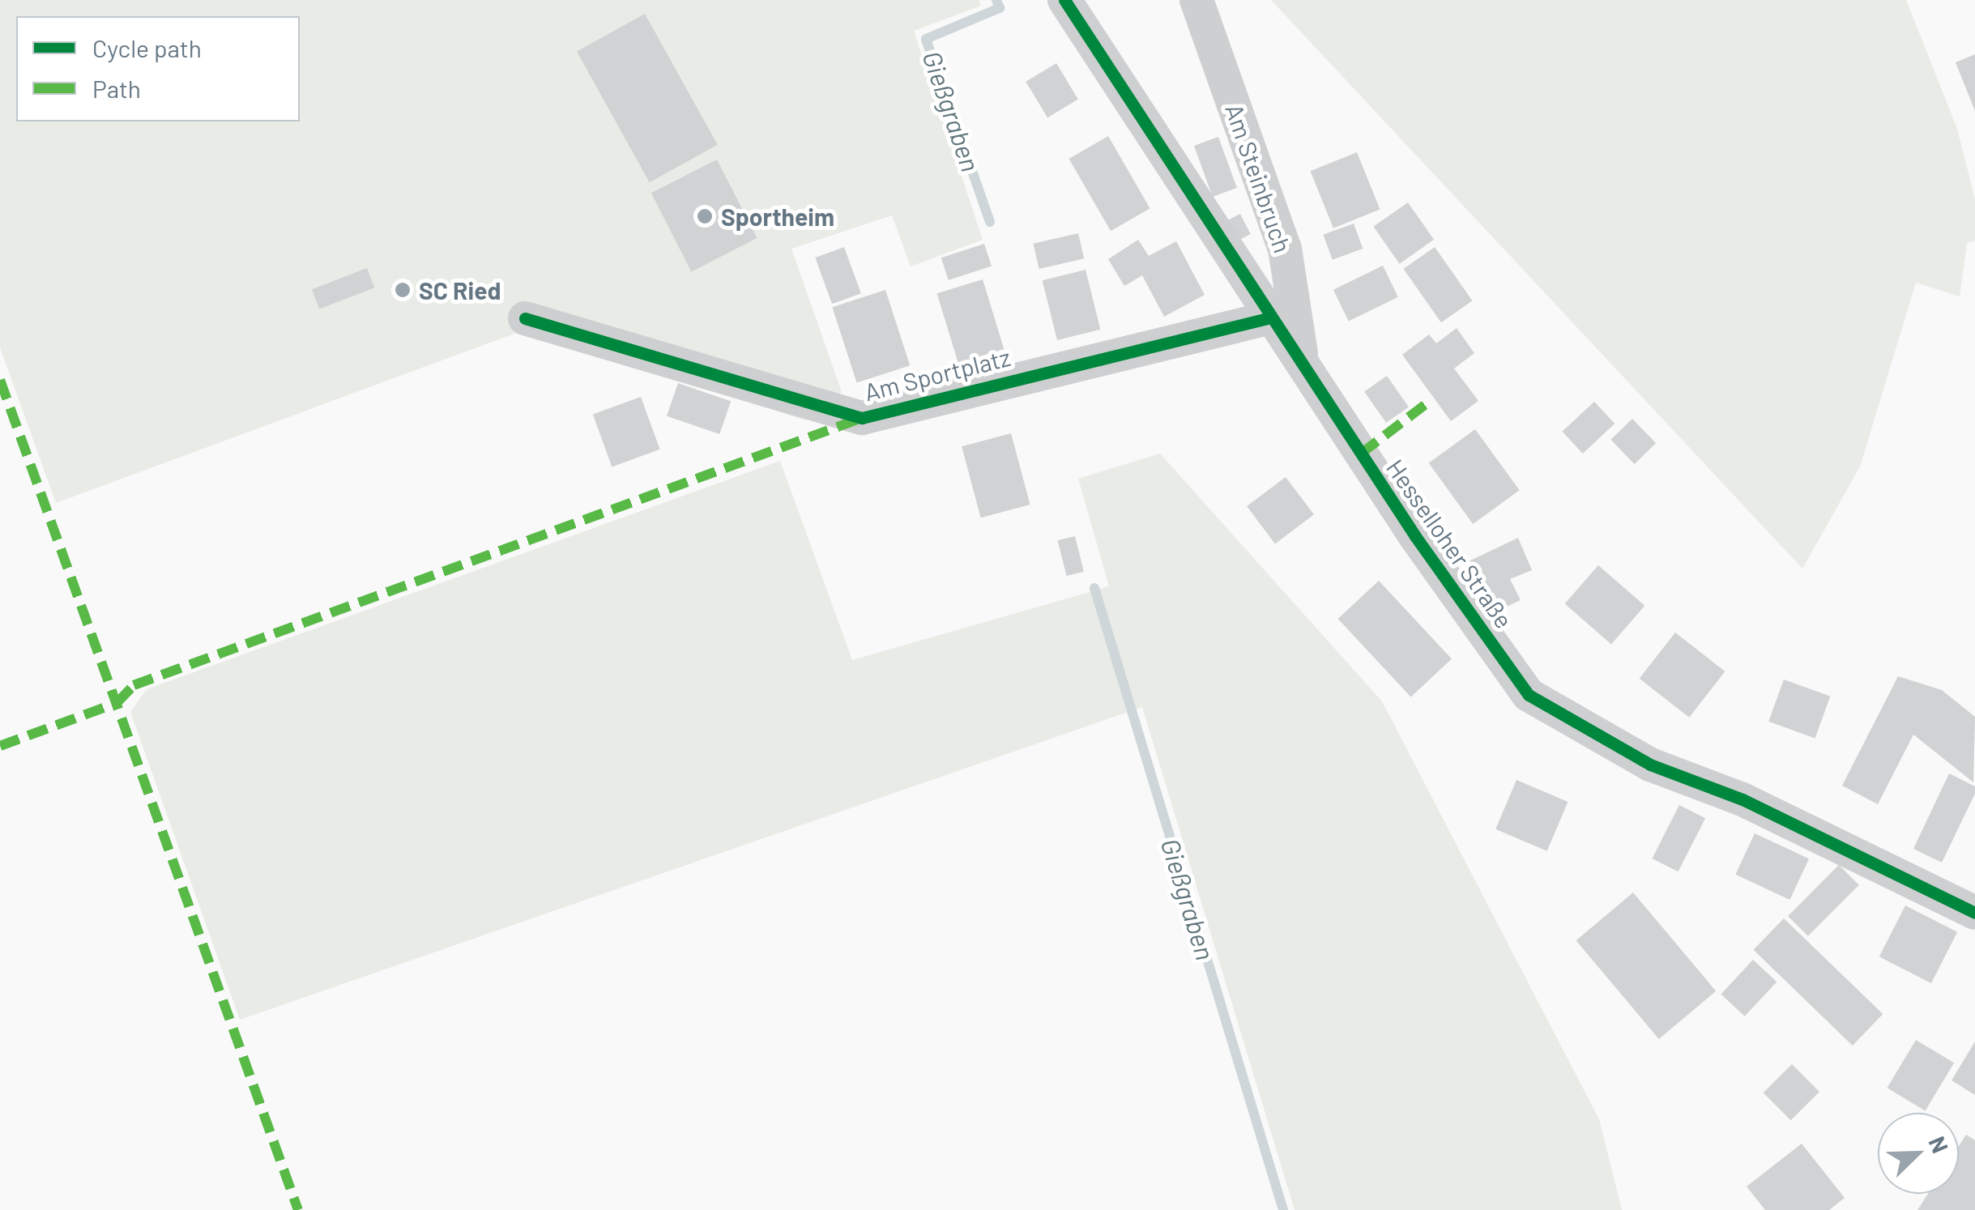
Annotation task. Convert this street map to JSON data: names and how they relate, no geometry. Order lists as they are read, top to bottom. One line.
{"streets":{"street":["Am Steinbruch","Am Sportplatz","Hesselloher Straße"]},"crossings":[["Am Steinbruch","Hesselloher Straße"],["Am Sportplatz","Hesselloher Straße"]],"water":["Gießgraben"],"places":["Sportheim","SC Ried"],"legend":["Cycle path","Path"],"north":"top right"}
